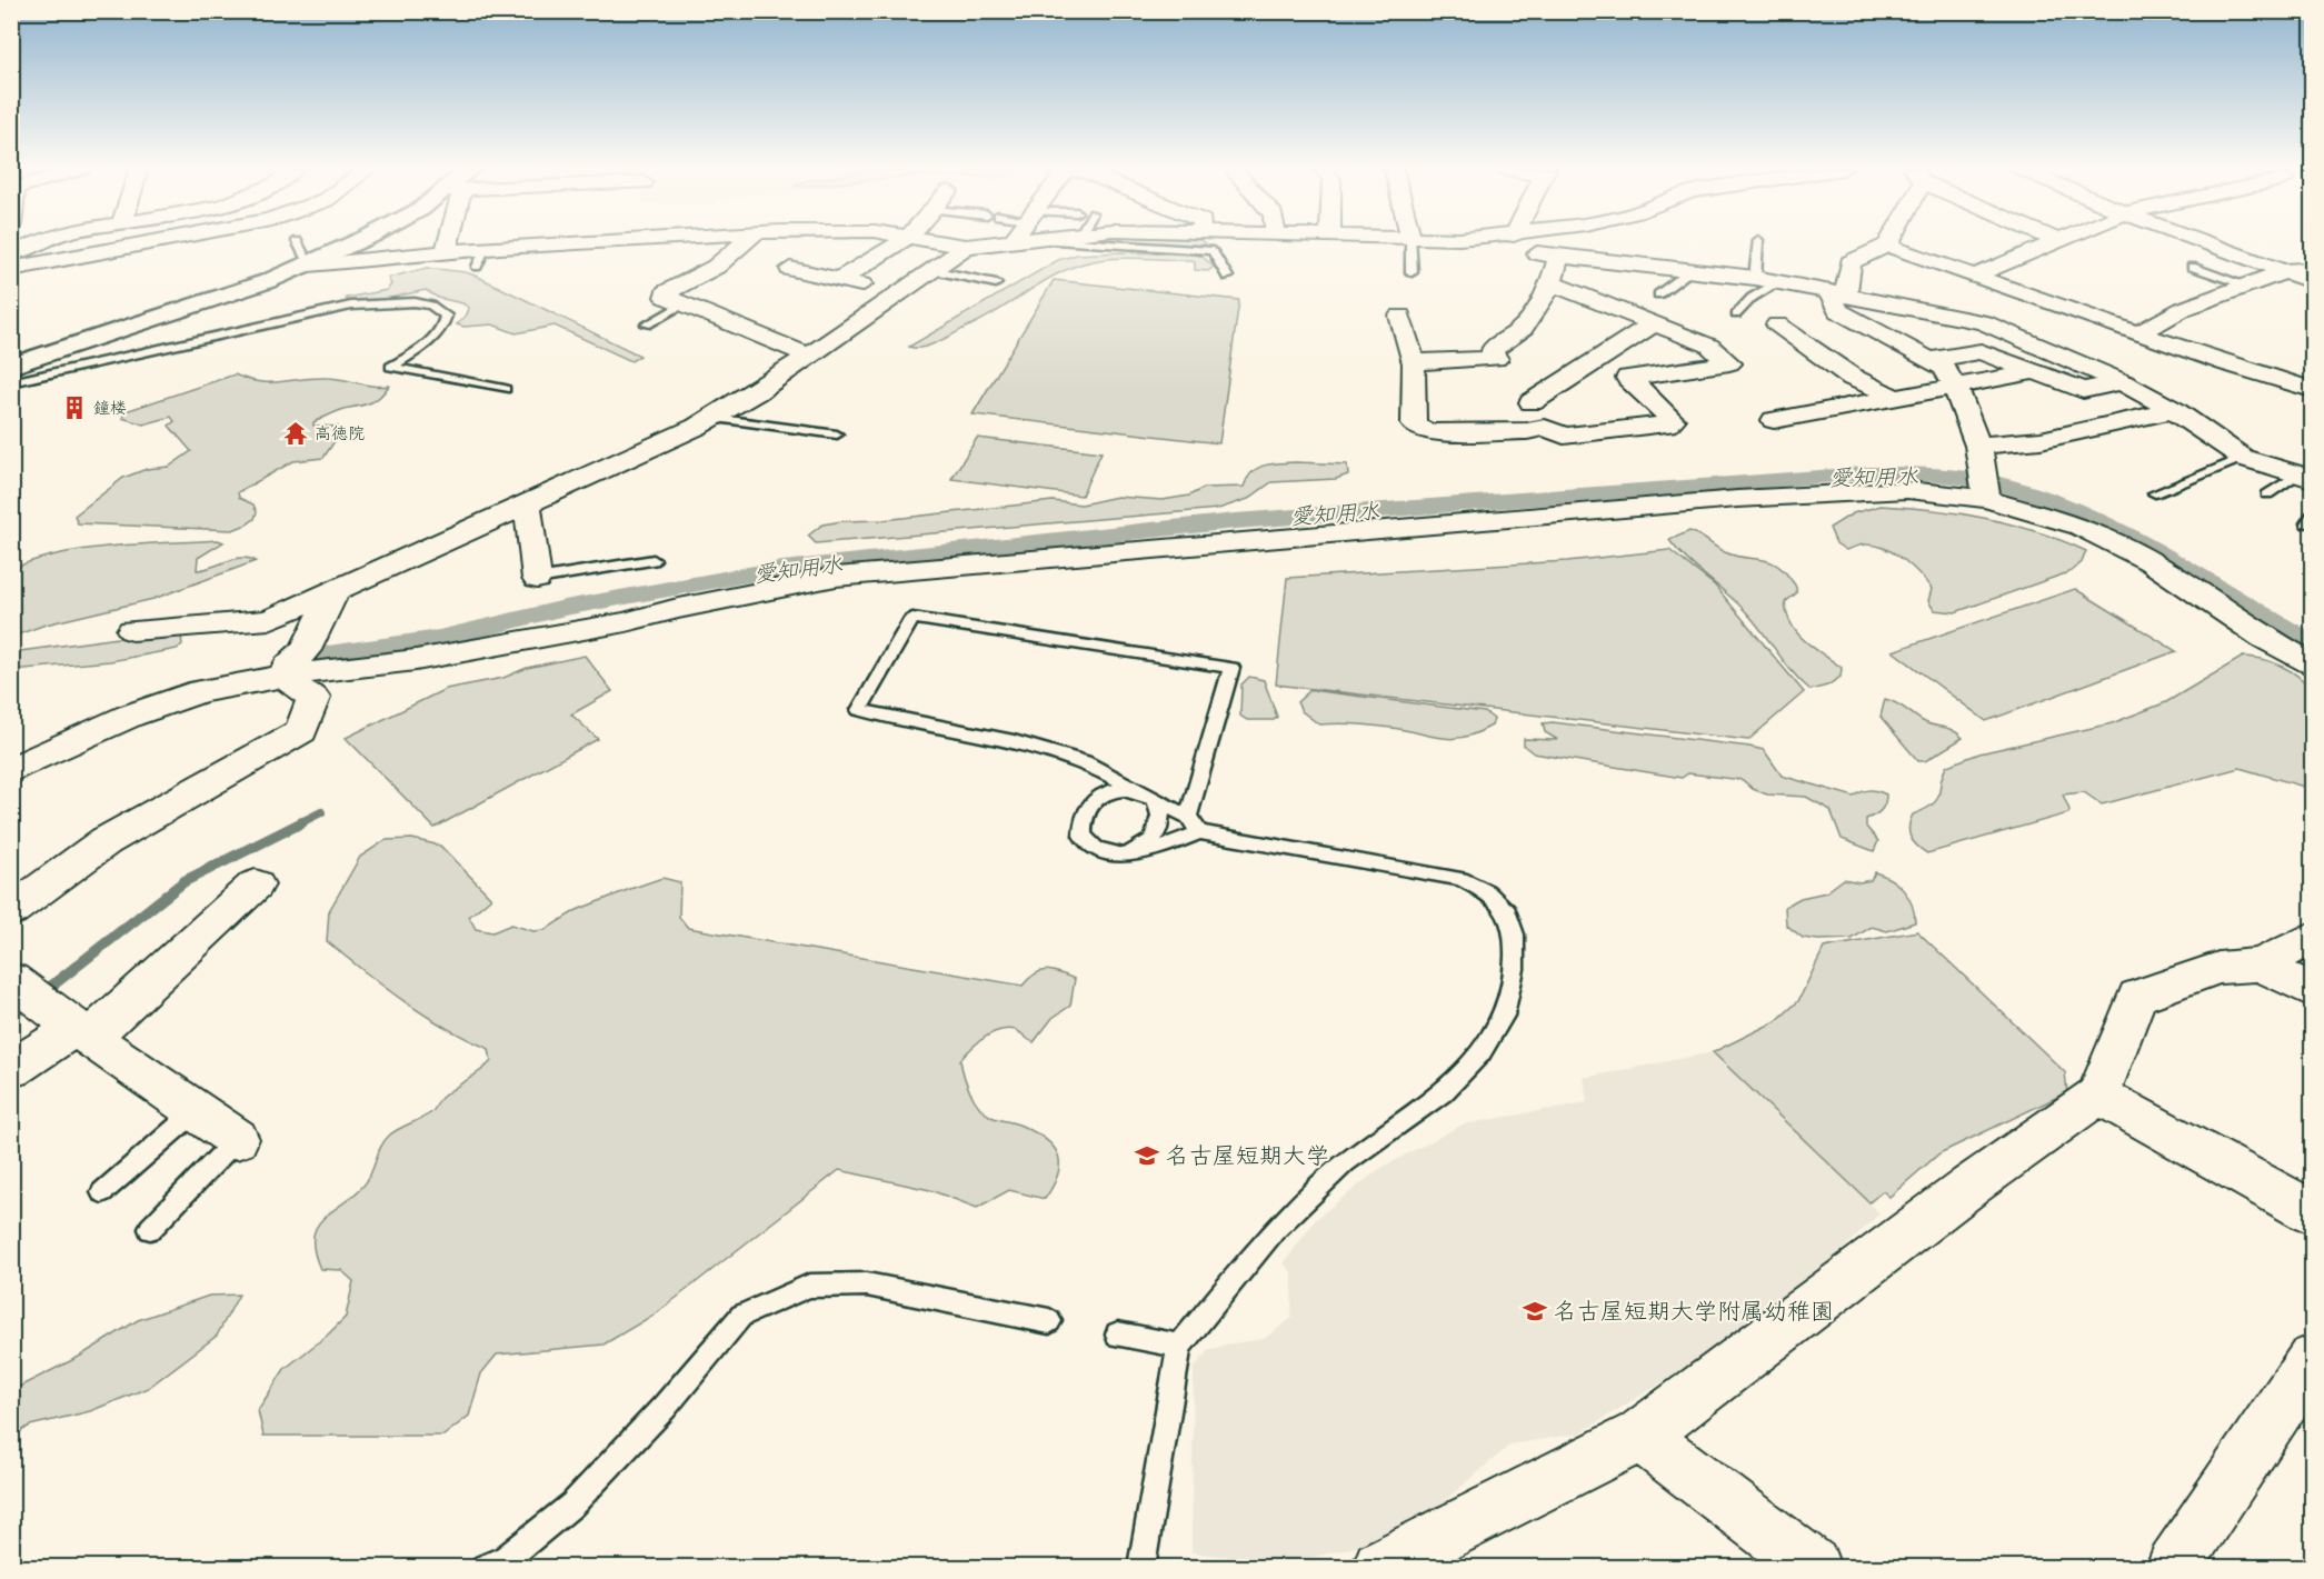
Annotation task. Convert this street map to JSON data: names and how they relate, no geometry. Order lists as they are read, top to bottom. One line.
{"water":["愛知用水"],"places":{"building":["鐘楼"],"temple":["高徳院"],"school or university":["名古屋短期大学","名古屋短期大学附属幼稚園"]}}
